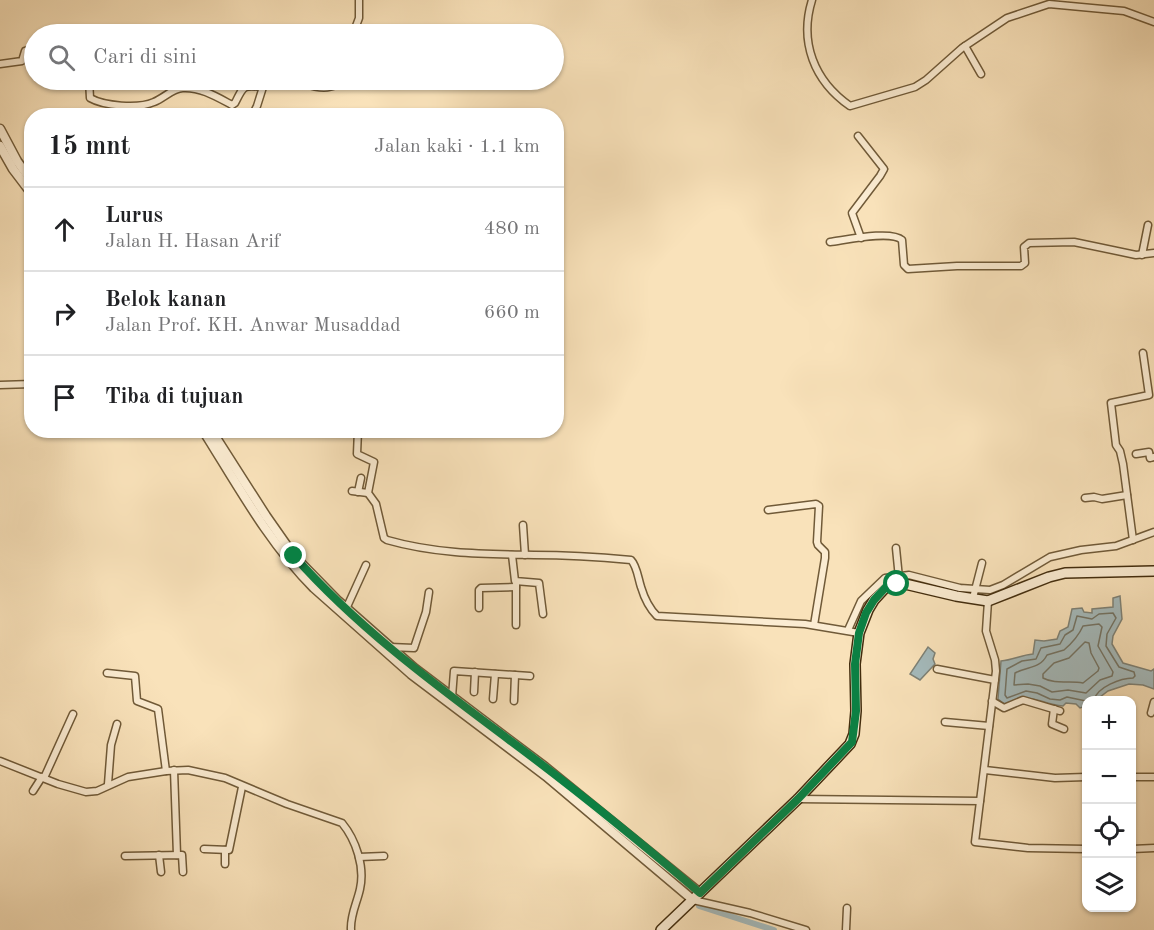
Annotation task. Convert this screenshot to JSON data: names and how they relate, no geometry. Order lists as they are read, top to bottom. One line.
{"page":{"search":"Cari di sini","heading":["15 mnt","Jalan kaki · 1.1 km"],"list":[["Lurus","Jalan H. Hasan Arif","480 m"],["Belok kanan","Jalan Prof. KH. Anwar Musaddad","660 m"],"Tiba di tujuan"],"map_buttons":["+","−"]}}
